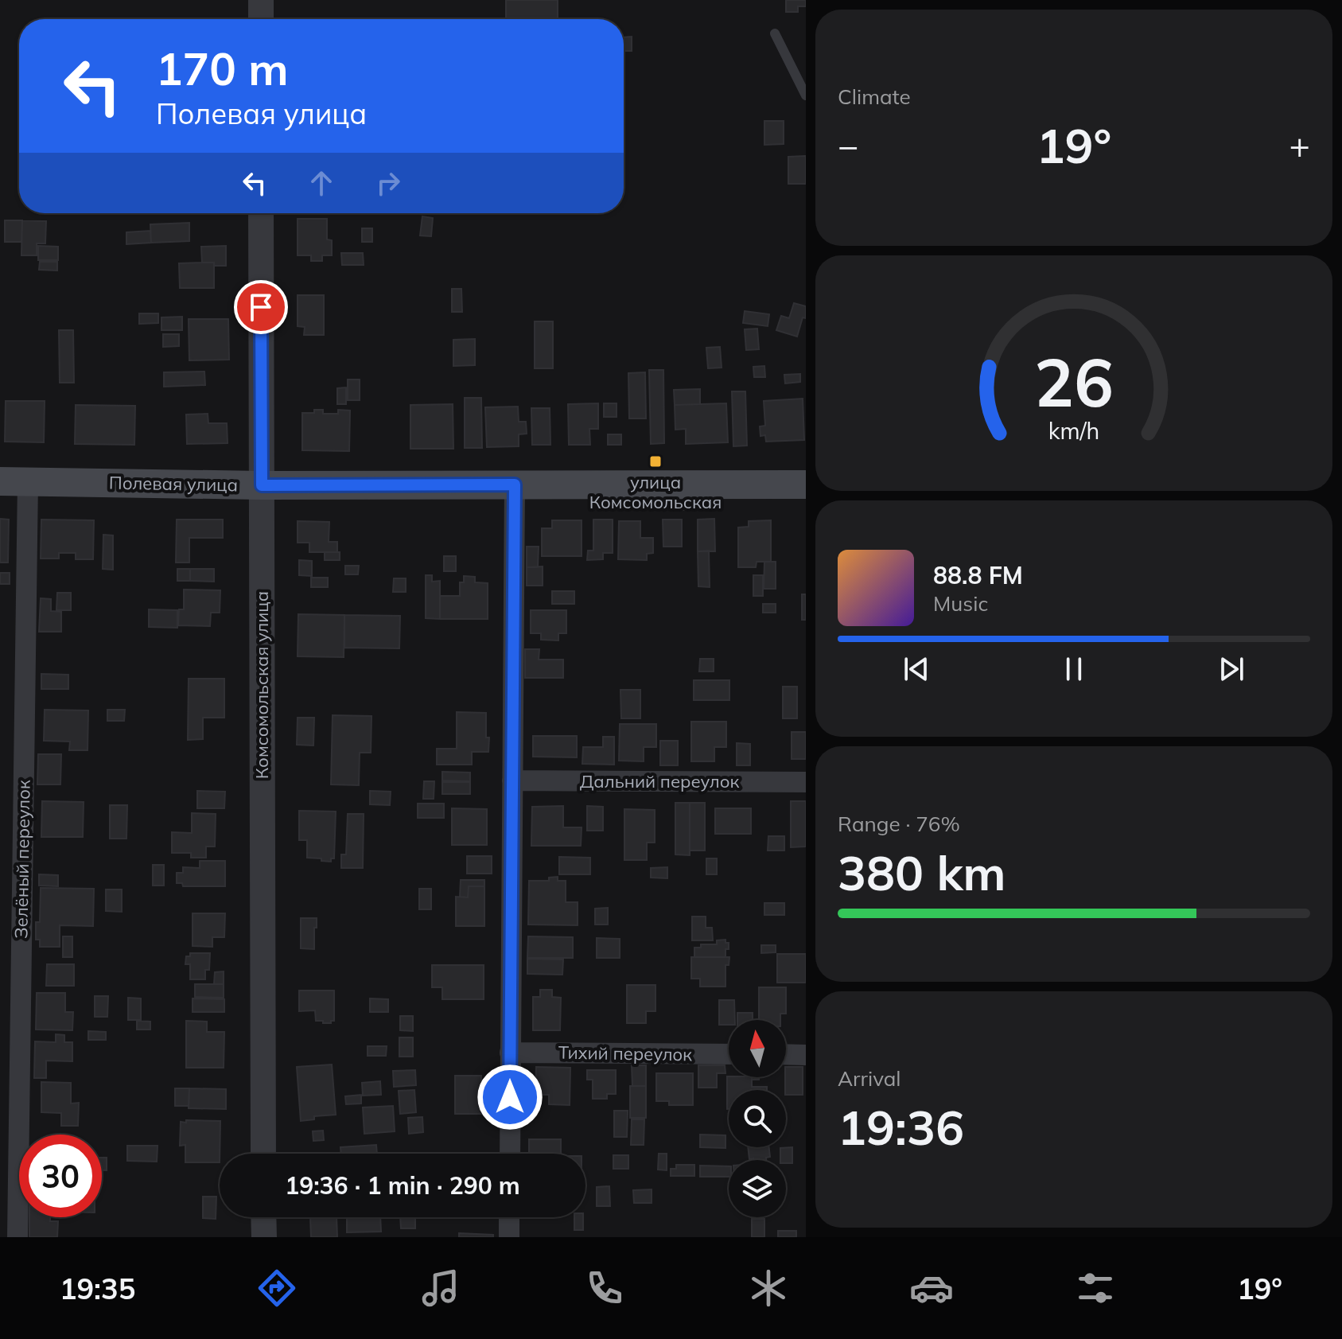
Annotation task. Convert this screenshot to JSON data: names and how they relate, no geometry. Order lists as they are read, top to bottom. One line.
{"streets":{"main road":["Полевая улица"],"street":["Комсомольская улица","Дальний переулок","Зелёный переулок","Тихий переулок"]},"crossings":[["Полевая улица","Комсомольская улица"],["Полевая улица","Зелёный переулок"]],"places":{"transit":["улица Комсомольская"]},"north":"top","page":{"tile":["Climate",["Range · 76%","380 km"],["Arrival","19:36"]],"turn":["170 m","Полевая улица"],"heat":["−","19°","+"],"song":["88.8 FM","Music"],"limit":"30","trip":"19:36 · 1 min · 290 m","tabs":["19:35","19°"],"gauge":["26","km/h"]}}
